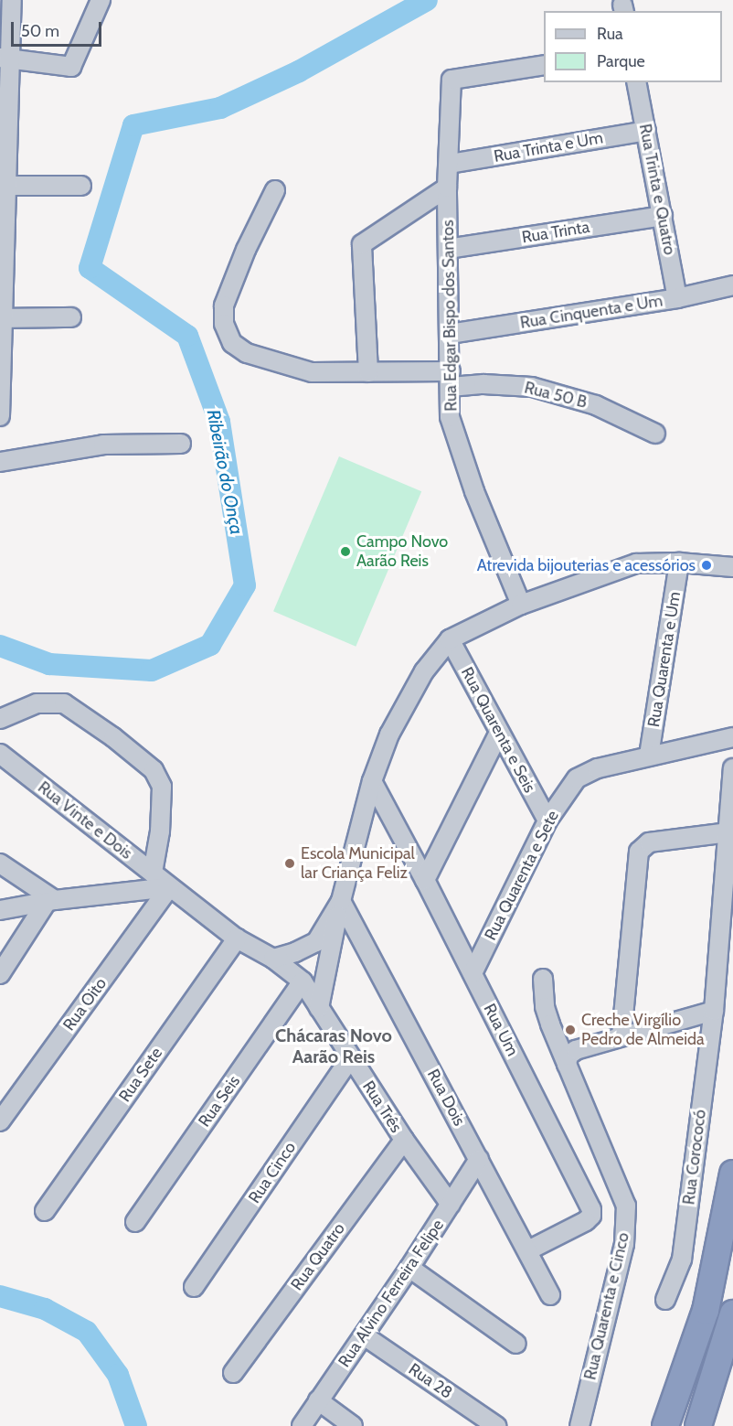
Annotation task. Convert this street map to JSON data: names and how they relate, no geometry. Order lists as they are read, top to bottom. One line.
{"streets":{"street":["Rua Trinta e Um","Rua Trinta e Quatro","Rua Trinta","Rua Cinquenta e Um","Rua Edgar Bispo dos Santos","Rua 50 B","Rua Quarenta e Um","Rua Quarenta e Seis","Rua Vinte e Dois","Rua Quarenta e Sete","Rua Oito","Rua Um","Rua Sete","Rua Dois","Rua Seis","Rua Três","Rua Corococó","Rua Cinco","Rua Quatro","Rua Alvino Ferreira Felipe","Rua Quarenta e Cinco","Rua 28"]},"crossings":[["Rua Trinta e Um","Rua Trinta e Quatro"],["Rua Trinta e Um","Rua Edgar Bispo dos Santos"],["Rua Trinta e Quatro","Rua Trinta"],["Rua Trinta e Quatro","Rua Cinquenta e Um"],["Rua Trinta","Rua Edgar Bispo dos Santos"],["Rua Cinquenta e Um","Rua Edgar Bispo dos Santos"],["Rua Edgar Bispo dos Santos","Rua 50 B"],["Rua Quarenta e Um","Rua Quarenta e Sete"],["Rua Quarenta e Seis","Rua Quarenta e Sete"],["Rua Vinte e Dois","Rua Oito"],["Rua Vinte e Dois","Rua Sete"],["Rua Vinte e Dois","Rua Três"],["Rua Quarenta e Sete","Rua Um"],["Rua Um","Rua Dois"],["Rua Sete","Rua Três"],["Rua Dois","Rua Alvino Ferreira Felipe"],["Rua Seis","Rua Três"],["Rua Três","Rua Cinco"],["Rua Três","Rua Quatro"],["Rua Três","Rua Alvino Ferreira Felipe"],["Rua Alvino Ferreira Felipe","Rua 28"]],"districts":["Chácaras Novo Aarão Reis"],"water":["Ribeirão do Onça"],"places":["Campo Novo Aarão Reis","Atrevida bijouterias e acessórios","Escola Municipal lar Criança Feliz","Creche Virgílio Pedro de Almeida"],"legend":["Rua","Parque"],"scale_bar":"50 m"}
